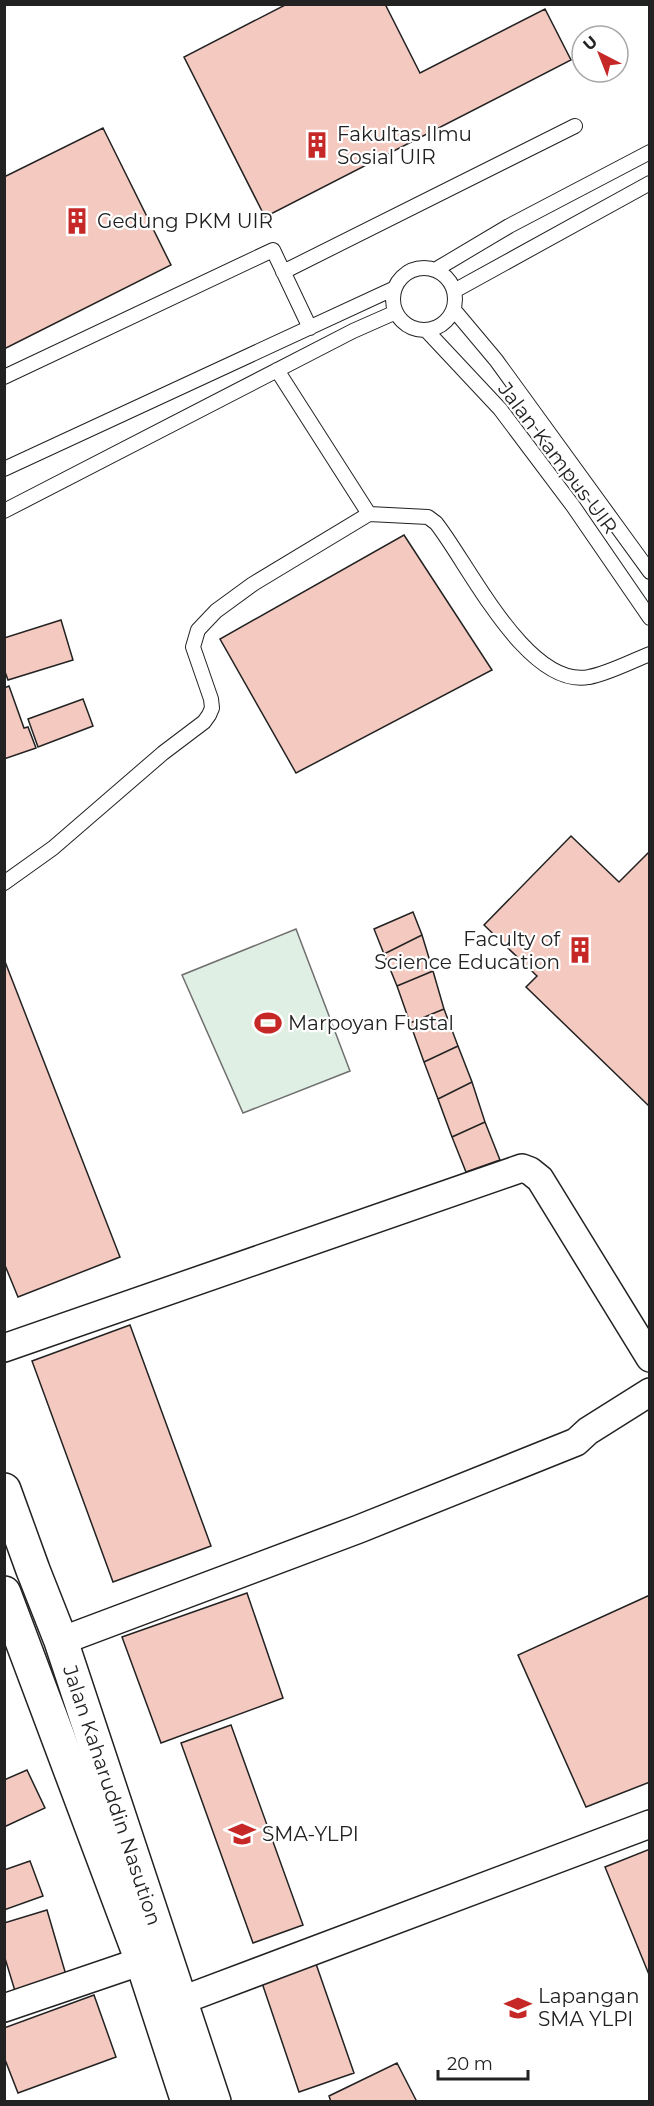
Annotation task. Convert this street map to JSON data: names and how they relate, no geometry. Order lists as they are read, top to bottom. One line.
{"streets":{"highway":["Jalan Kaharuddin Nasution"],"lane":["Jalan Kampus UIR"]},"places":{"building":["Fakultas Ilmu Sosial UIR","Gedung PKM UIR","Faculty of Science Education"],"sports":["Marpoyan Fustal"],"school or university":["SMA-YLPI","Lapangan SMA YLPI"]},"scale_bar":"20 m","north":"top left"}
